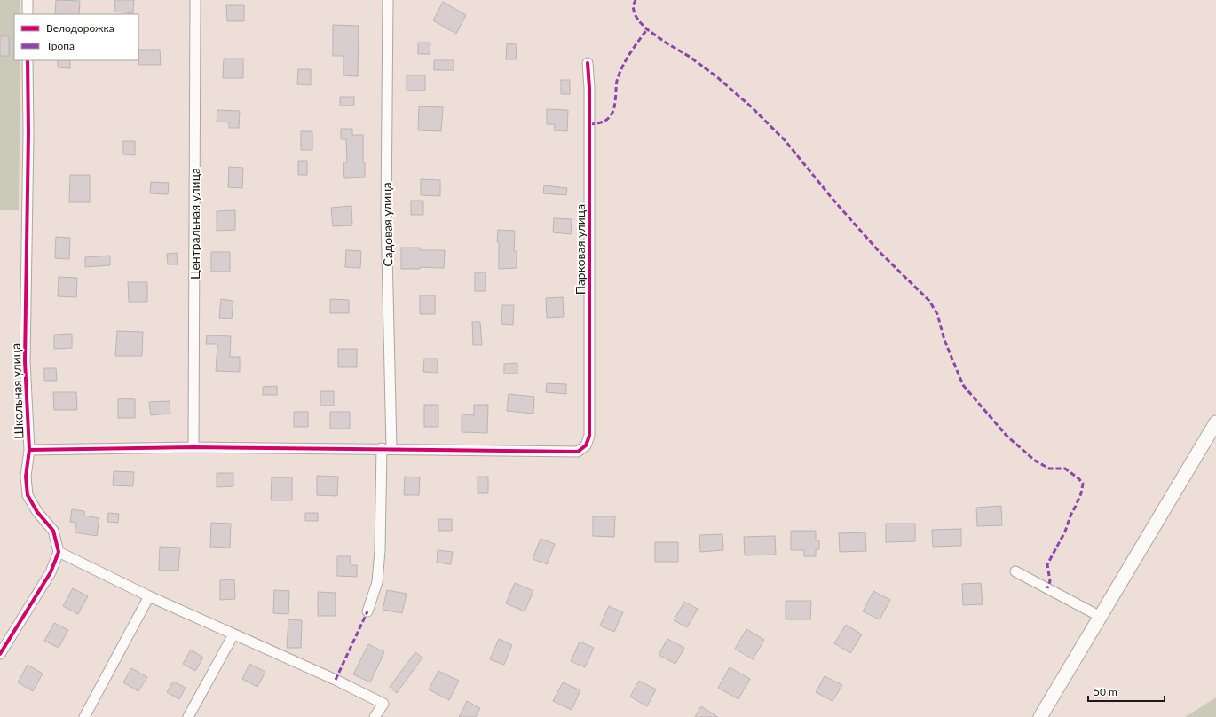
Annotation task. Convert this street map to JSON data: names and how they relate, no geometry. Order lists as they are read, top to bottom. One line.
{"streets":{"street":["Центральная улица","Садовая улица","Парковая улица","Школьная улица"]},"crossings":[["Садовая улица","Парковая улица"]],"legend":["Велодорожка","Тропа"],"scale_bar":"50 m"}
